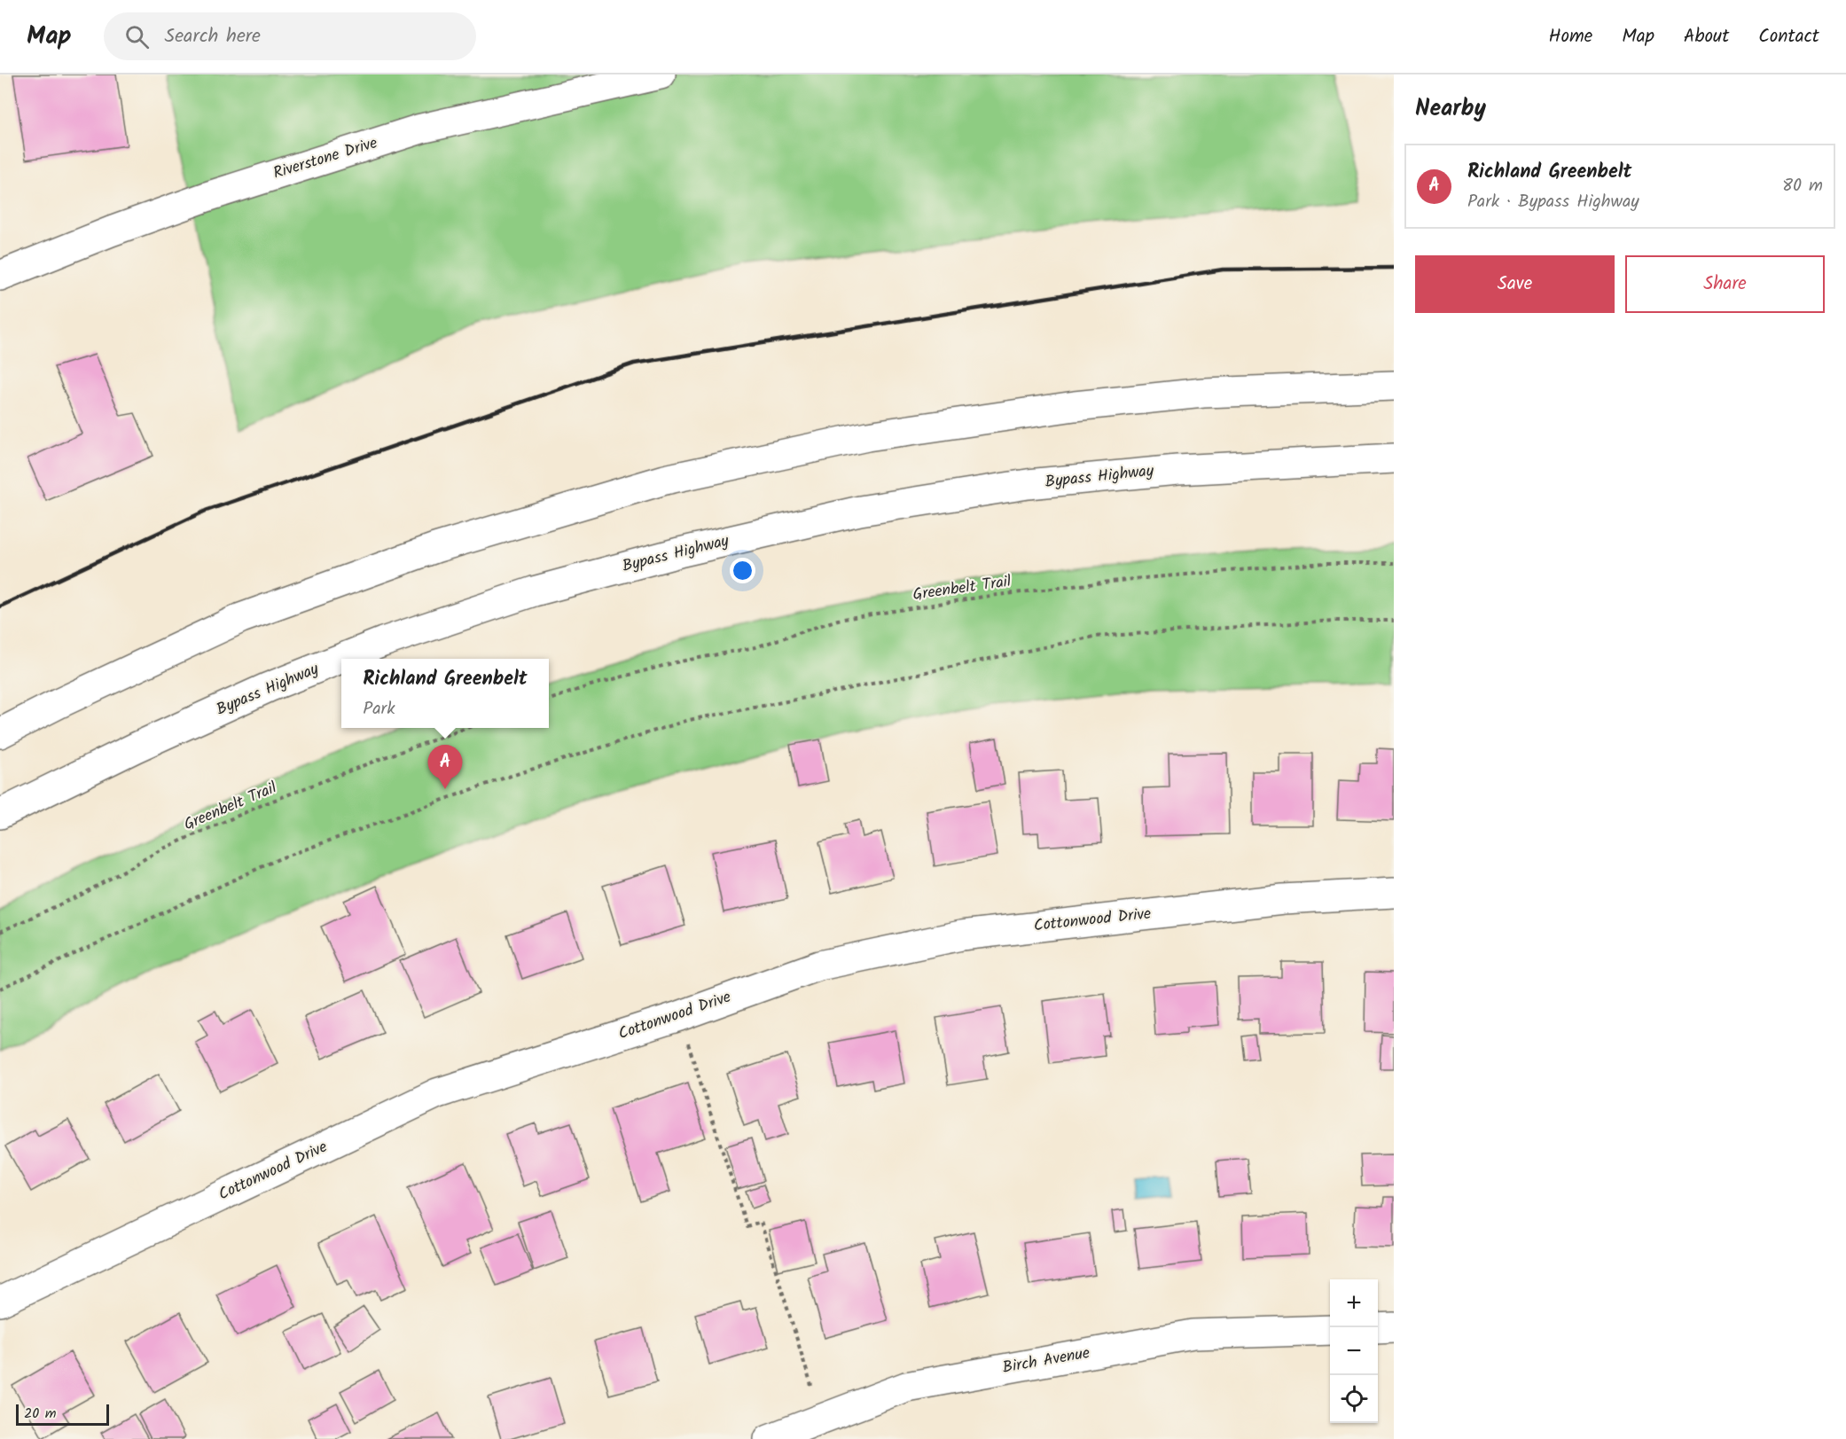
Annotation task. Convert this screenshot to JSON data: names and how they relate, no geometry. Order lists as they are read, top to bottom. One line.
{"streets":{"main road":["Riverstone Drive","Bypass Highway","Cottonwood Drive","Birch Avenue"],"path":["Greenbelt Trail"]},"scale_bar":"20 m","page":{"header":"Map","search":"Search here","nav":["Home","Map","About","Contact"],"heading":"Nearby","list":[{"mark":"A","name":"Richland Greenbelt","note":"Park · Bypass Highway","value":"80 m"}],"buttons":["Save","Share"],"popup":["Richland Greenbelt","Park"],"pins":"A","map_buttons":["+","−"],"scale":"20 m"}}
